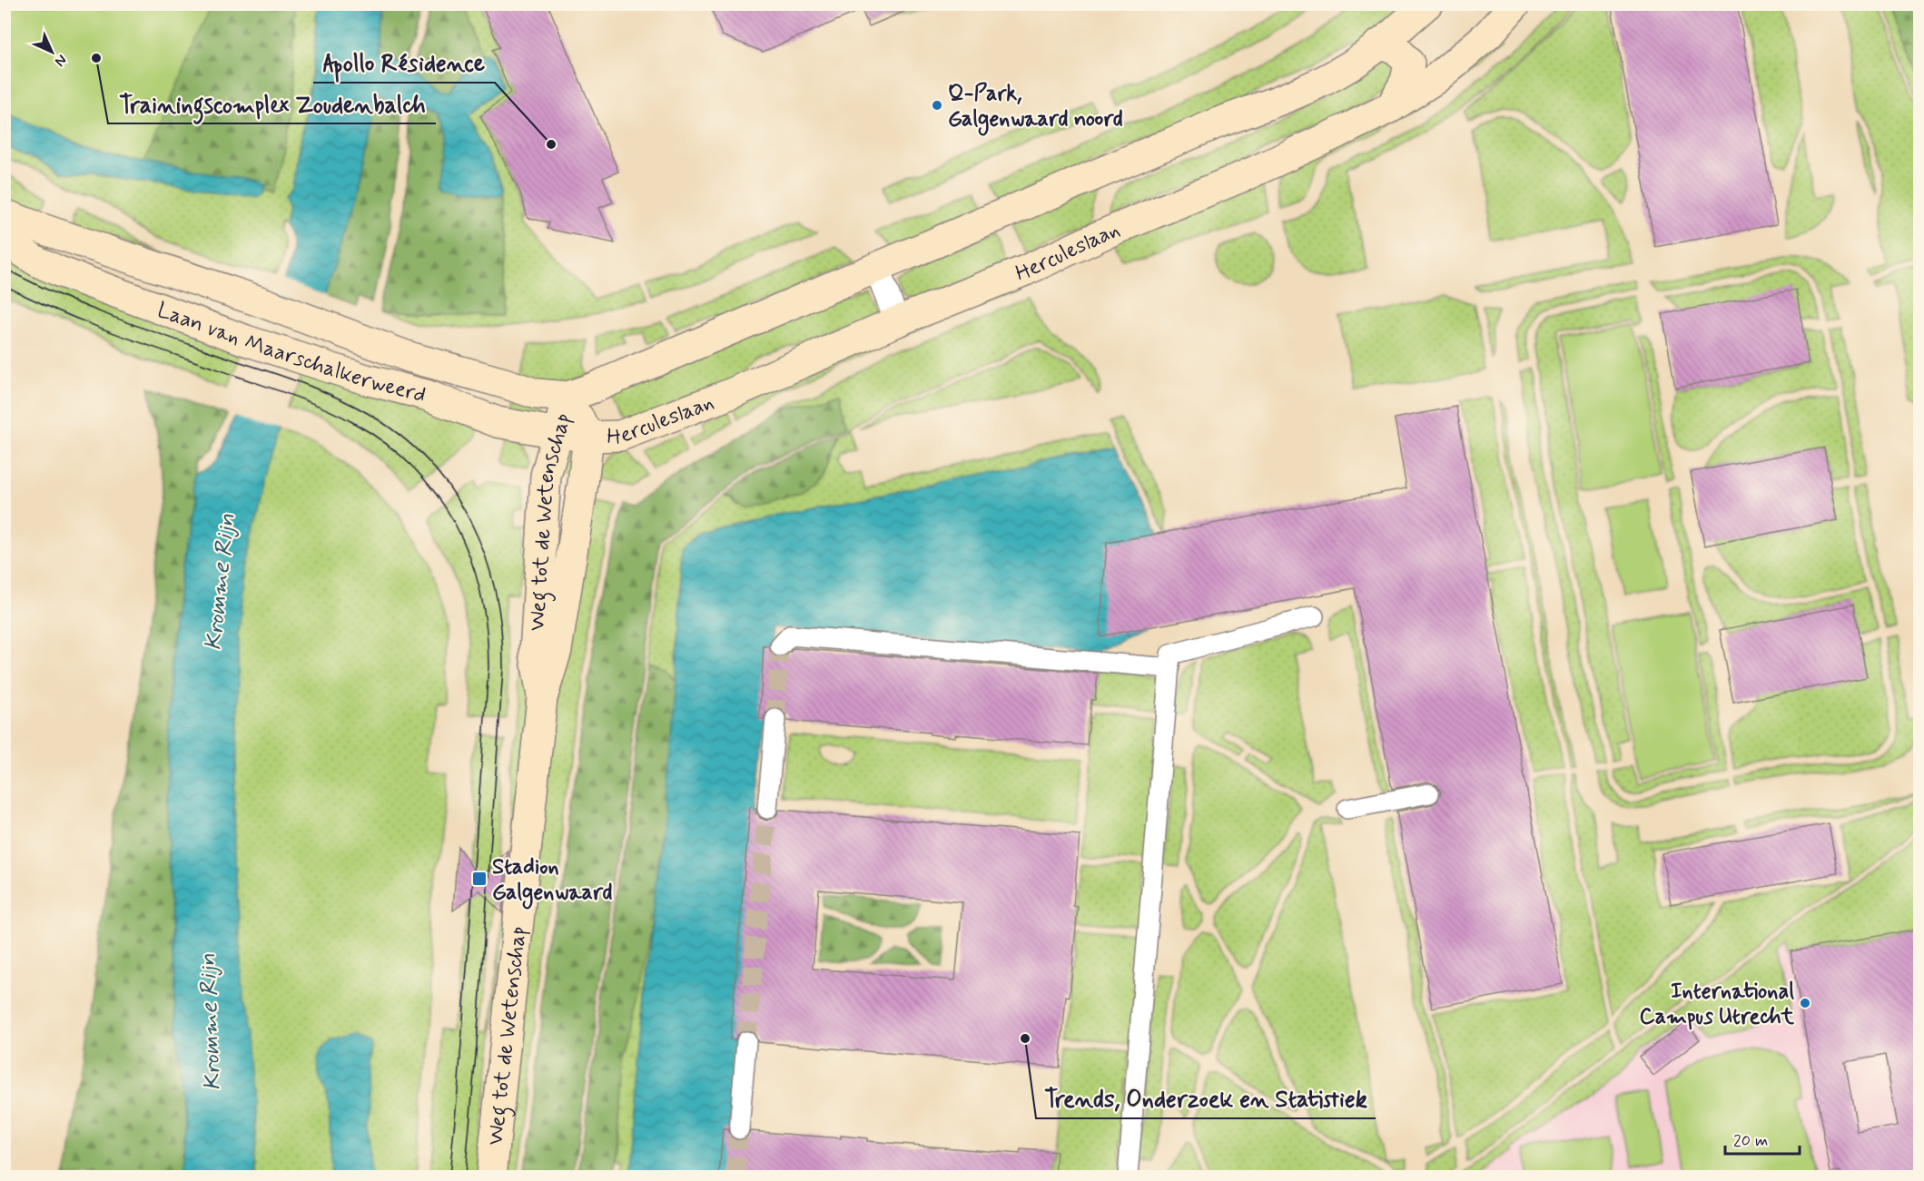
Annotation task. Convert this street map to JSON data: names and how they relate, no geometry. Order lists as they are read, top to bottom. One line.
{"streets":{"main road":["Herculeslaan","Laan van Maarschalkerweerd","Weg tot de Wetenschap"]},"crossings":[["Herculeslaan","Laan van Maarschalkerweerd"],["Herculeslaan","Weg tot de Wetenschap"],["Laan van Maarschalkerweerd","Weg tot de Wetenschap"]],"water":["Kromme Rijn"],"places":{"other":["Trainingscomplex Zoudenbalch","Q-Park, Galgenwaard noord","Apollo Résidence","International Campus Utrecht","Trends, Onderzoek en Statistiek"],"transit":["Stadion Galgenwaard"]},"scale_bar":"20 m","north":"bottom right"}
